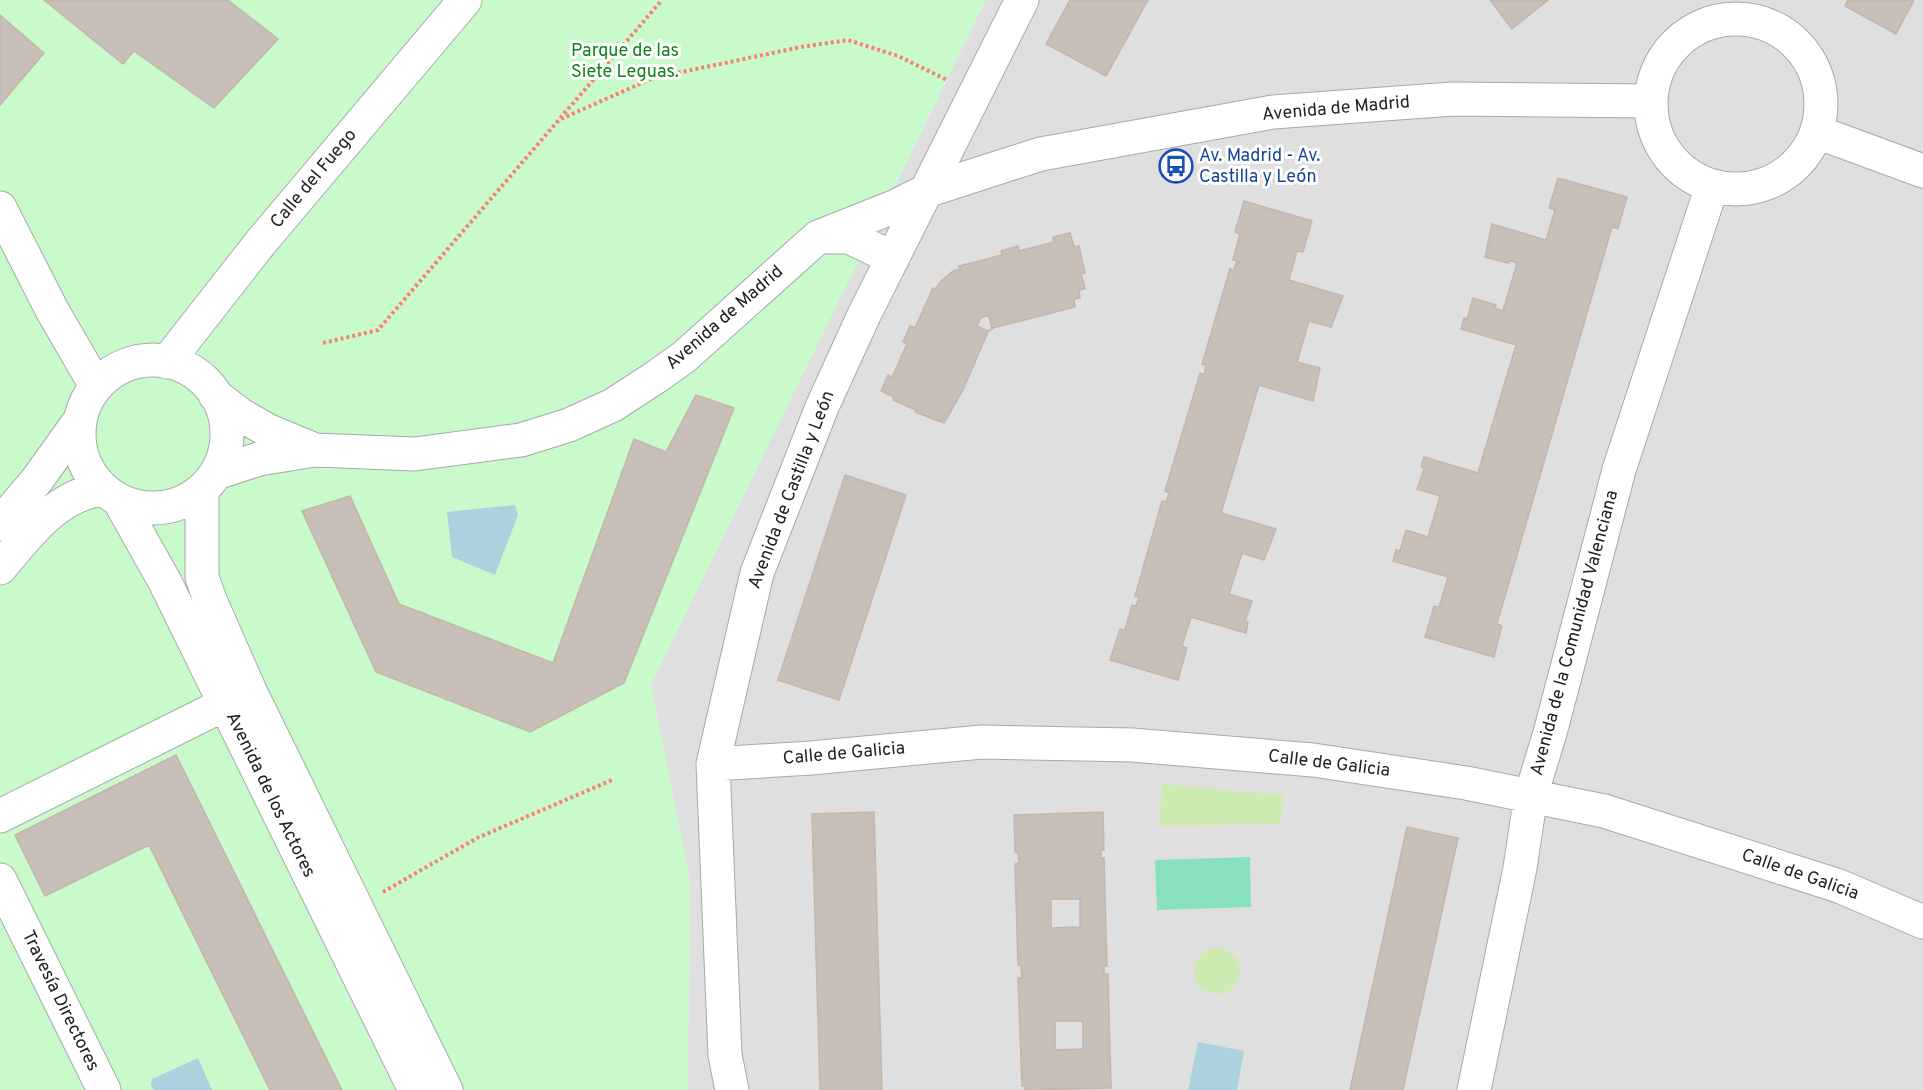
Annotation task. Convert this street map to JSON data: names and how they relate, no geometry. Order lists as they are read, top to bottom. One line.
{"streets":{"street":["Avenida de Madrid","Calle del Fuego","Avenida de Castilla y León","Avenida de la Comunidad Valenciana","Calle de Galicia","Avenida de los Actores","Travesía Directores"]},"crossings":[["Avenida de Madrid","Calle del Fuego"],["Avenida de Madrid","Avenida de Castilla y León"],["Avenida de Madrid","Avenida de la Comunidad Valenciana"],["Avenida de Madrid","Avenida de los Actores"],["Calle del Fuego","Avenida de los Actores"],["Avenida de Castilla y León","Calle de Galicia"],["Avenida de la Comunidad Valenciana","Calle de Galicia"]],"parks":["Parque de las Siete Leguas."],"places":{"bus stop":["Av. Madrid - Av. Castilla y León"]}}
